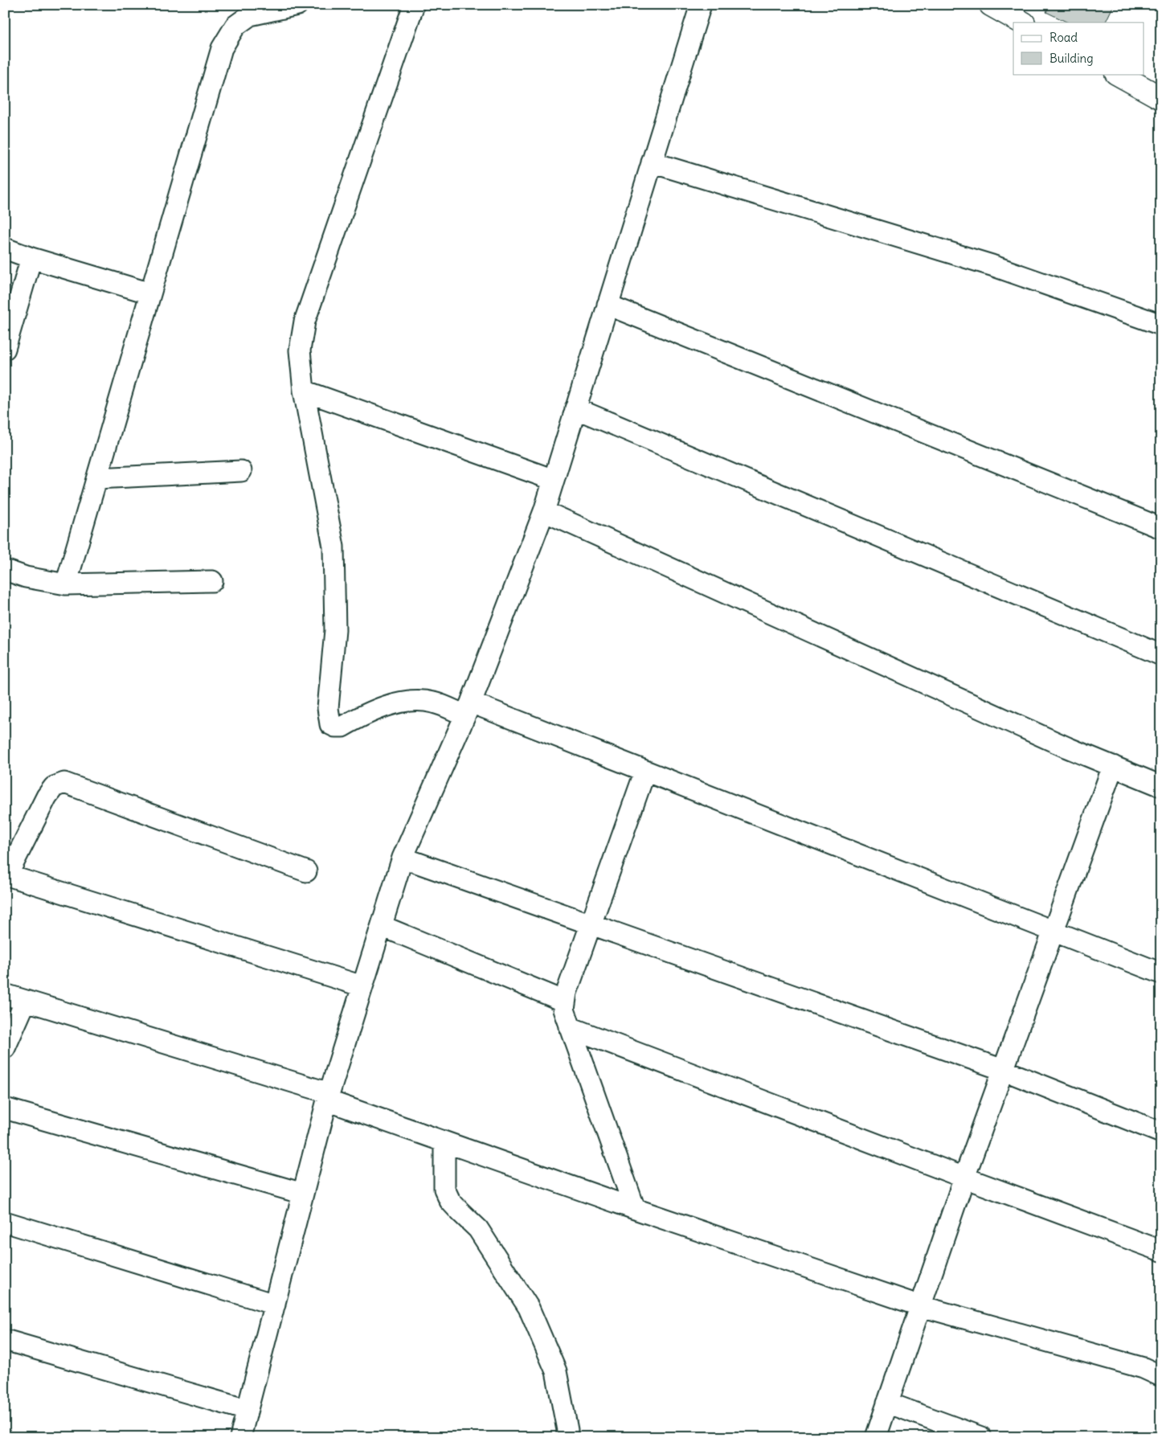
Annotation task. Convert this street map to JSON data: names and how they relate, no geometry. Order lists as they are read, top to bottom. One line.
{"legend":["Road","Building"]}
